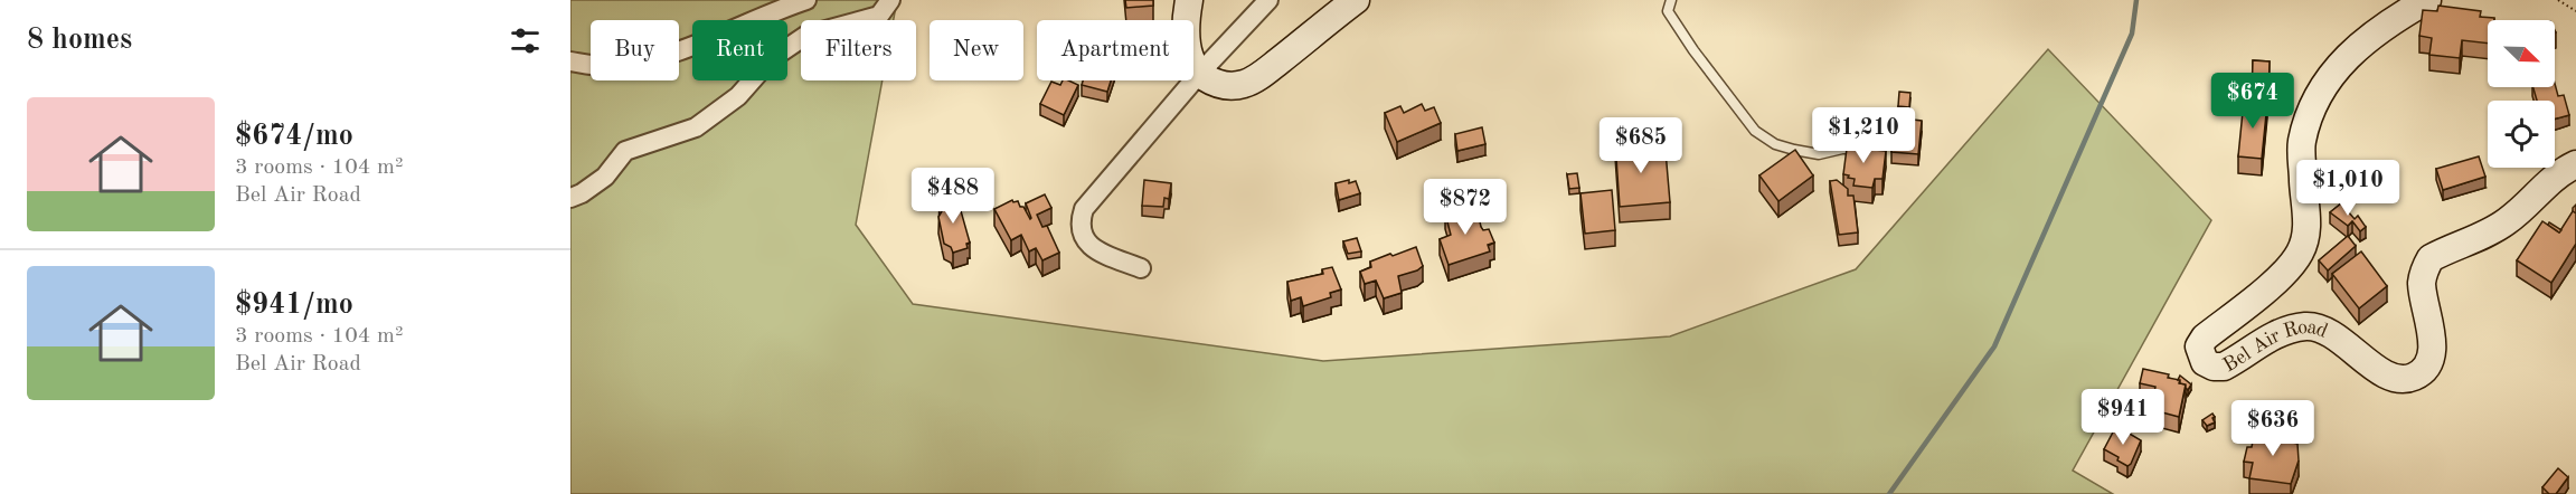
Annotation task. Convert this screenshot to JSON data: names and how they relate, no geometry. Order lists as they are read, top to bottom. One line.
{"streets":{"main road":["Bel Air Road"]},"north":"bottom right","page":{"heading":"8 homes","chip":["Buy","Rent","Filters","New","Apartment"],"price":["$674","$1,210","$685","$1,010","$488","$872","$941","$636"],"list":[{"name":"$674/mo","note":"3 rooms · 104 m² · Bel Air Road"},{"name":"$941/mo","note":"3 rooms · 104 m² · Bel Air Road"}]}}
